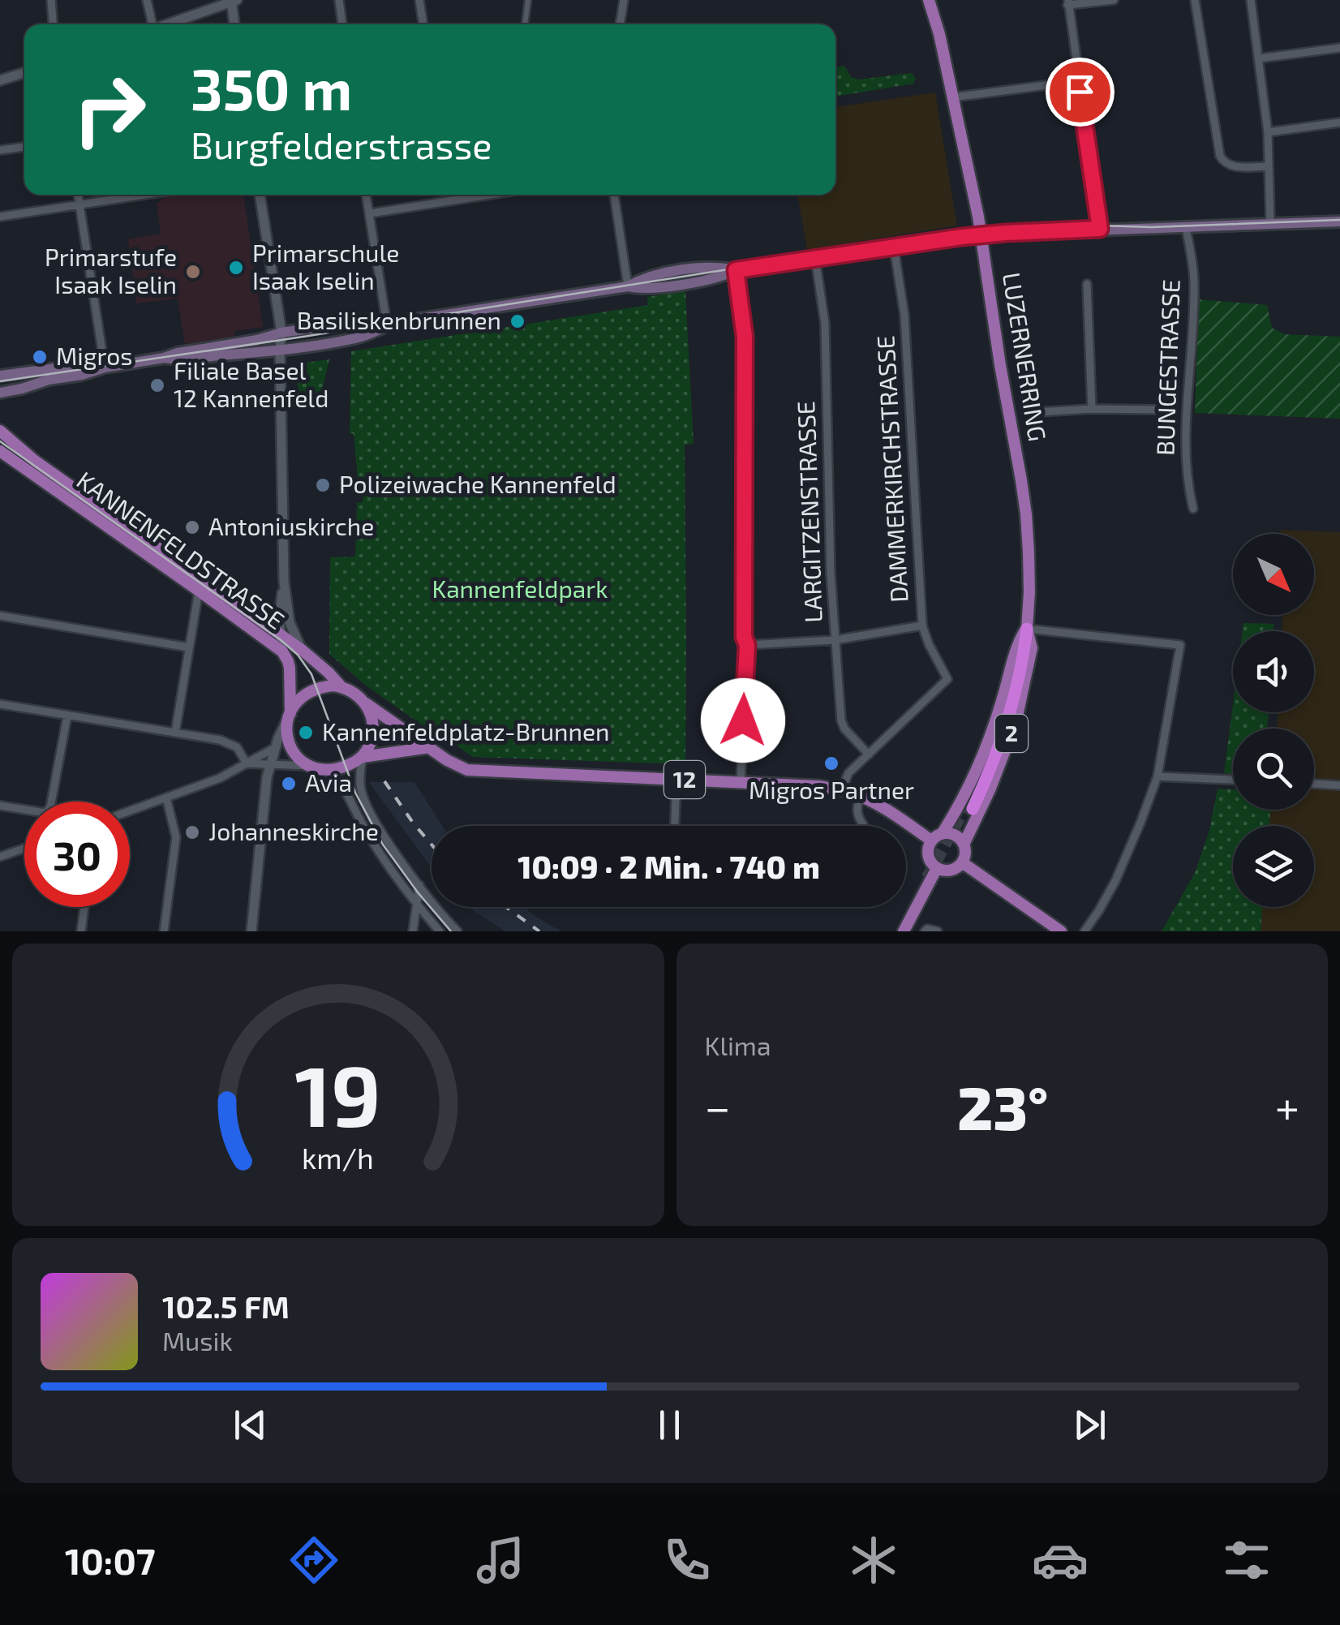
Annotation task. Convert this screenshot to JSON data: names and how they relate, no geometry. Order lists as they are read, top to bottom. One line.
{"streets":{"main road":["LUZERNERRING","KANNENFELDSTRASSE","2","12"],"street":["BUNGESTRASSE","DAMMERKIRCHSTRASSE","LARGITZENSTRASSE"]},"crossings":[["LUZERNERRING","12"],["DAMMERKIRCHSTRASSE","LARGITZENSTRASSE"],["KANNENFELDSTRASSE","12"]],"parks":["Kannenfeldpark"],"places":["Primarschule Isaak Iselin","Primarstufe Isaak Iselin","Basiliskenbrunnen","Migros","Filiale Basel 12 Kannenfeld","Polizeiwache Kannenfeld","Antoniuskirche","Kannenfeldplatz-Brunnen","Migros Partner","Avia","Johanneskirche"],"north":"bottom right","page":{"turn":["350 m","Burgfelderstrasse"],"limit":"30","trip":"10:09 · 2 Min. · 740 m","tile":"Klima","heat":["−","23°","+"],"song":["102.5 FM","Musik"],"tabs":"10:07","gauge":["19","km/h"]}}
